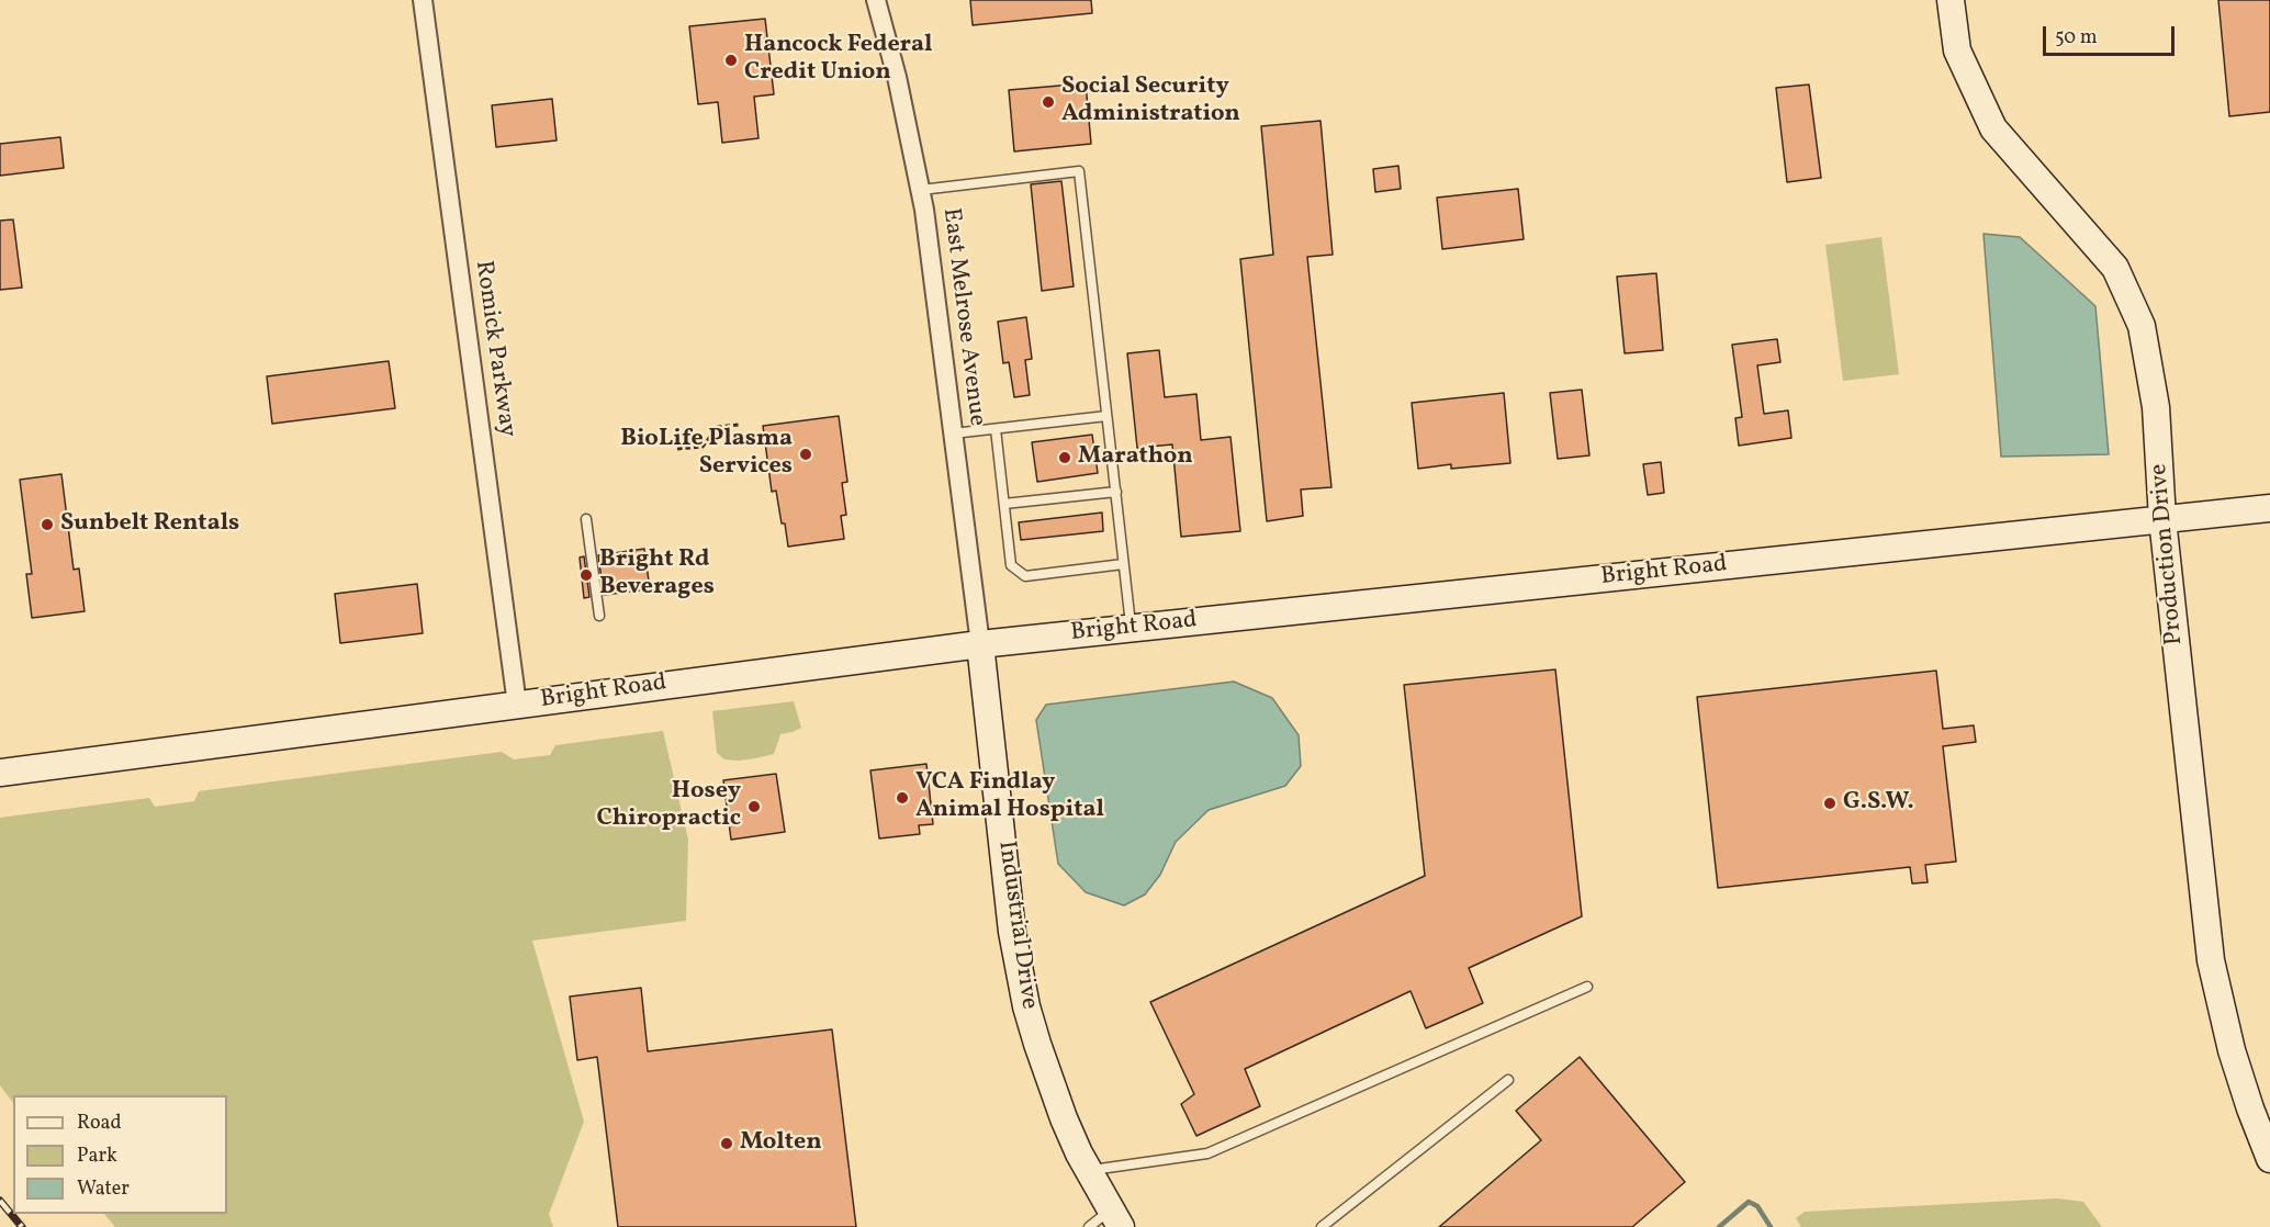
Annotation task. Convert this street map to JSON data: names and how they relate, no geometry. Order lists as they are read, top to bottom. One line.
{"streets":{"main road":["Production Drive","Bright Road","Industrial Drive"],"street":["East Melrose Avenue","Romick Parkway"]},"crossings":[["East Melrose Avenue","Bright Road"],["East Melrose Avenue","Industrial Drive"],["Romick Parkway","Bright Road"],["Production Drive","Bright Road"],["Bright Road","Industrial Drive"]],"places":["Hancock Federal Credit Union","Social Security Administration","BioLife Plasma Services","Marathon","Sunbelt Rentals","Bright Rd Beverages","VCA Findlay Animal Hospital","G.S.W.","Hosey Chiropractic","Molten"],"legend":["Road","Park","Water"],"scale_bar":"50 m"}
